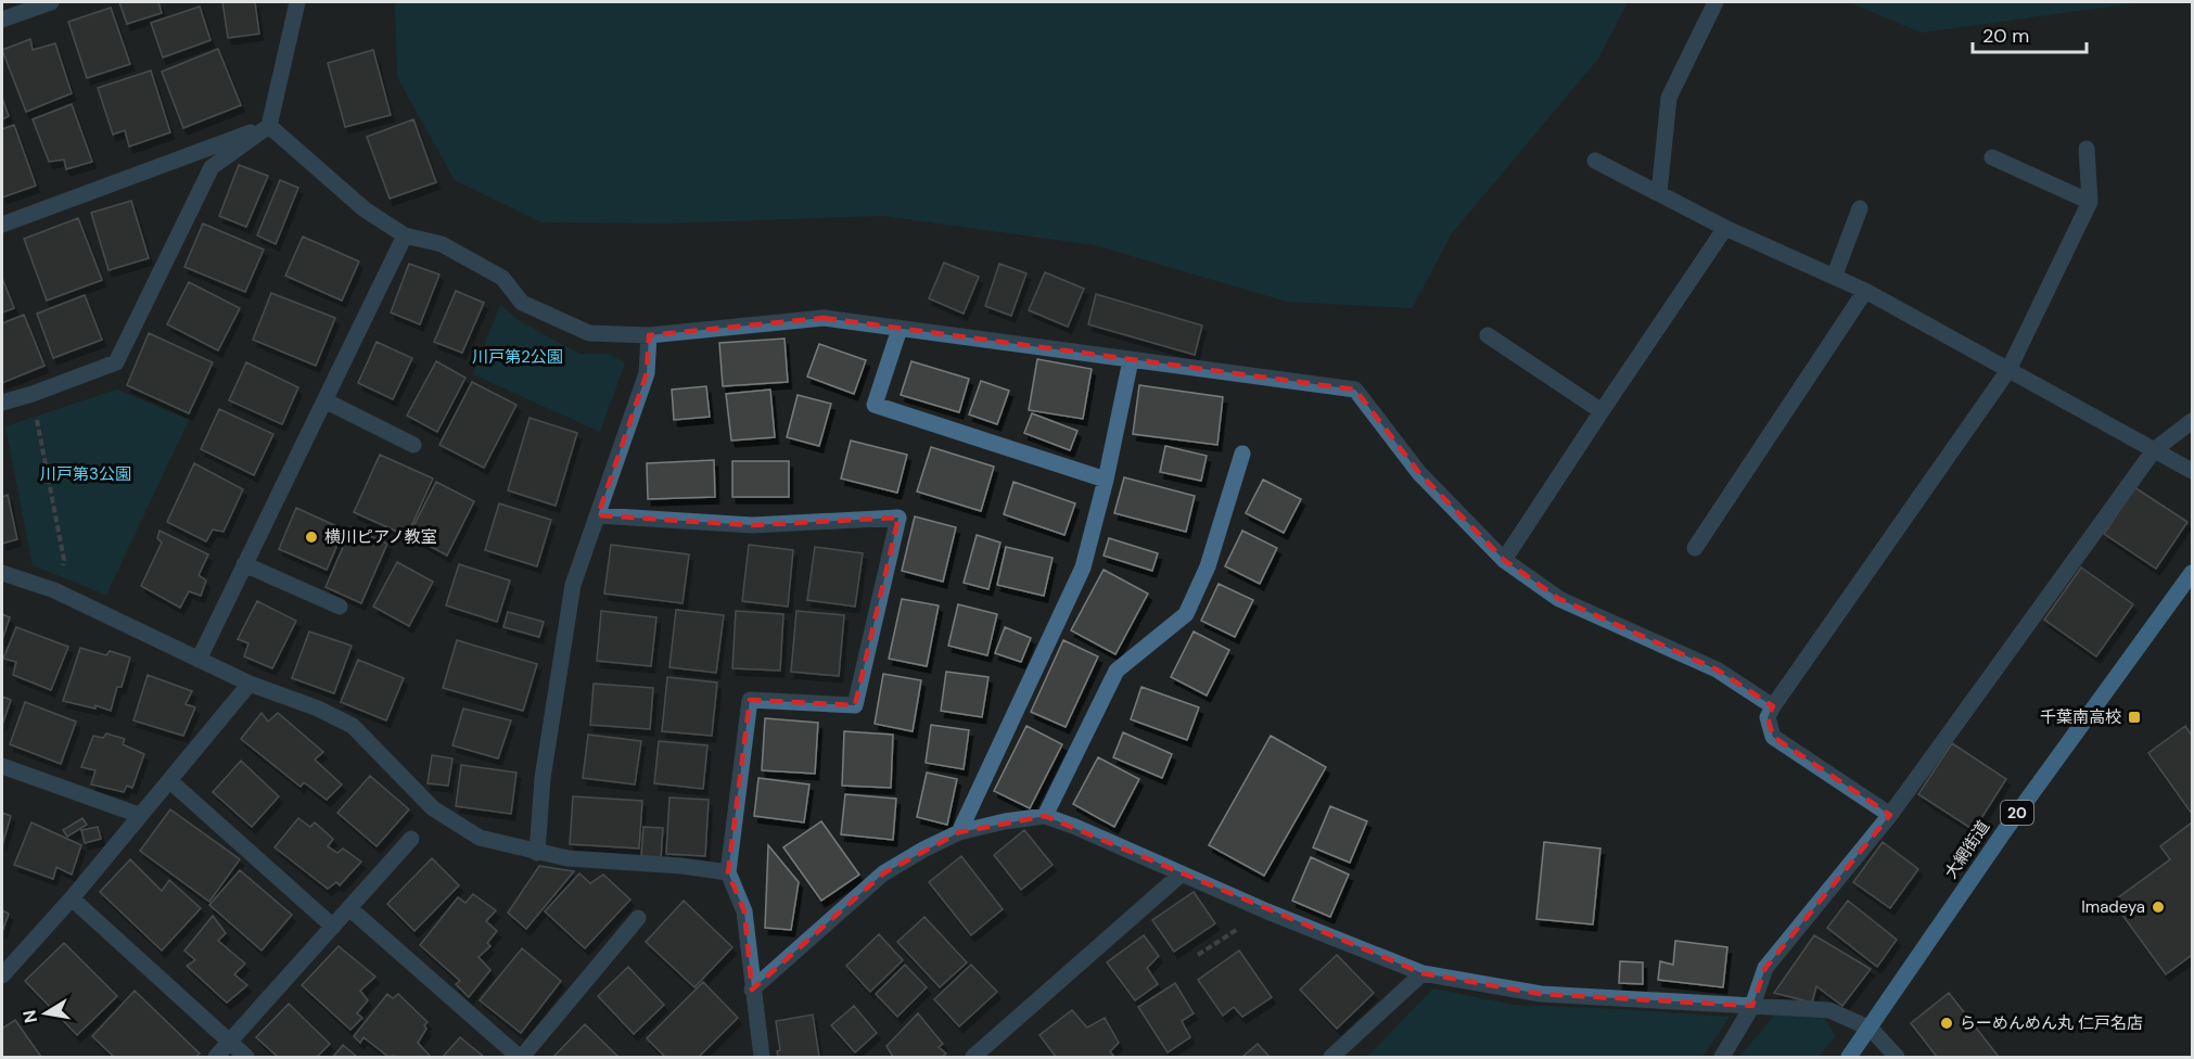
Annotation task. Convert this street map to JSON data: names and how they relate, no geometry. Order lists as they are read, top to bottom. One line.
{"streets":{"main road":["20","大網街道"]},"parks":["川戸第2公園","川戸第3公園"],"places":{"other":["横川ピアノ教室","Imadeya","らーめんめん丸 仁戸名店"],"transit":["千葉南高校"]},"scale_bar":"20 m","north":"left"}
